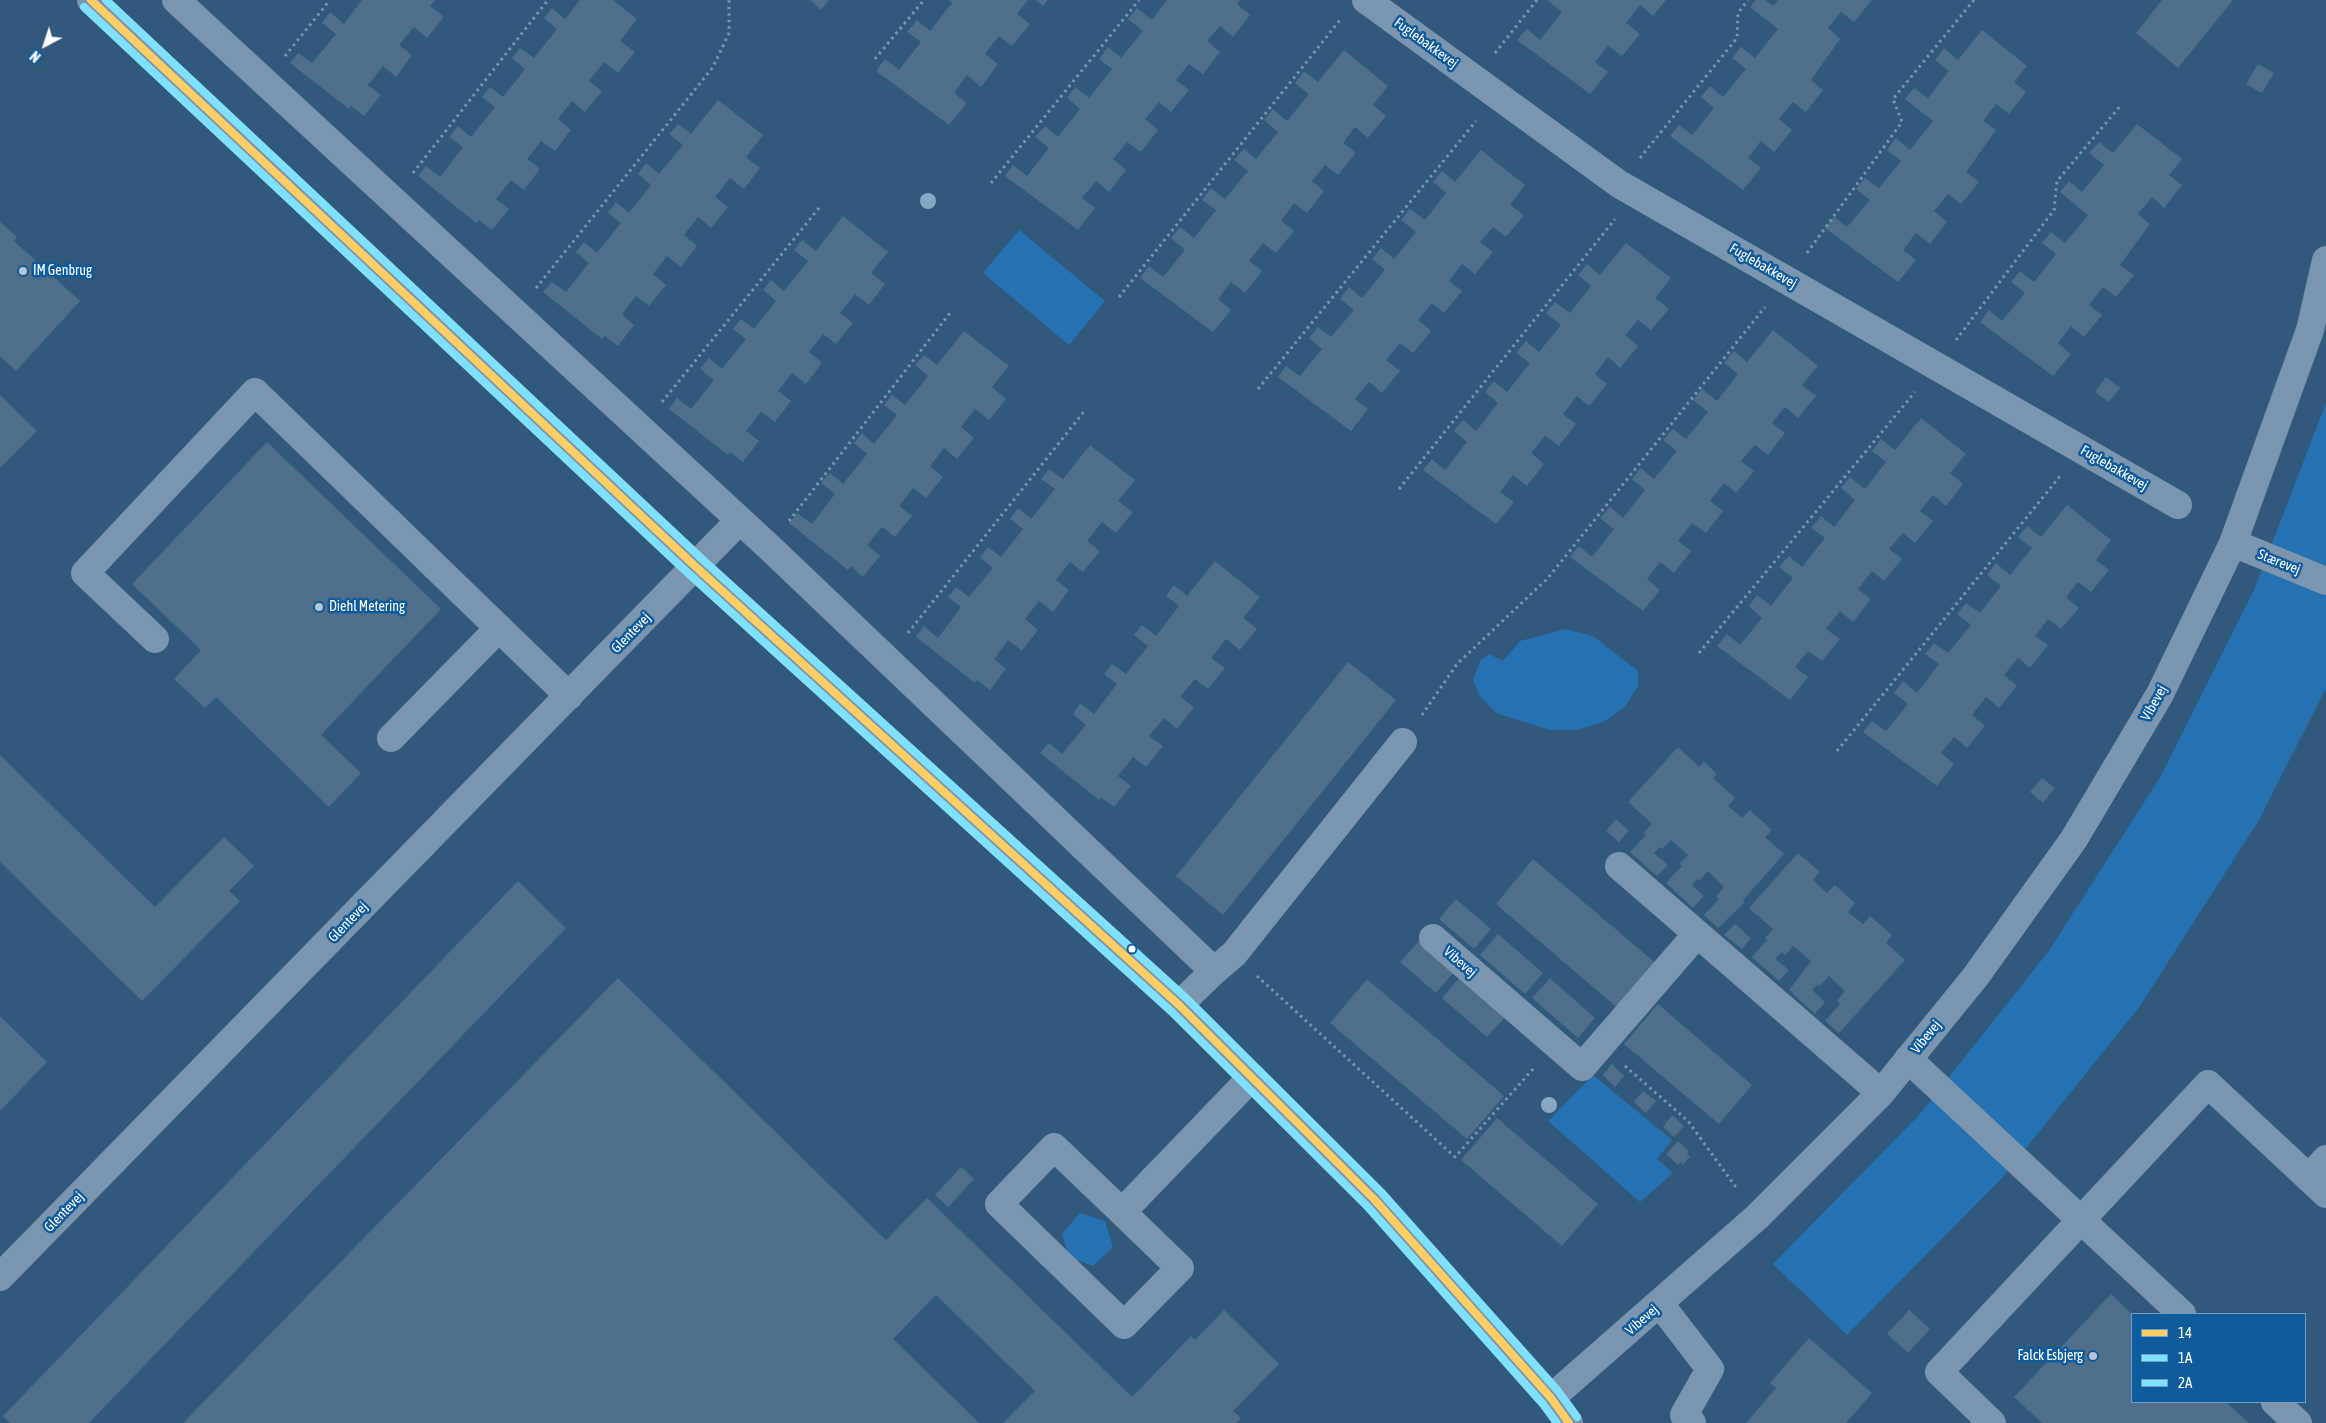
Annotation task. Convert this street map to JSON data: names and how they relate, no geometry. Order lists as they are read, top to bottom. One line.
{"streets":{"street":["Fuglebakkevej","Stærevej","Glentevej","Vibevej"]},"crossings":[["Stærevej","Vibevej"]],"places":["IM Genbrug","Diehl Metering","Falck Esbjerg"],"lines":["transit line 14","transit line 2A","transit line 1A"],"legend":["14","1A","2A"],"north":"bottom left"}
